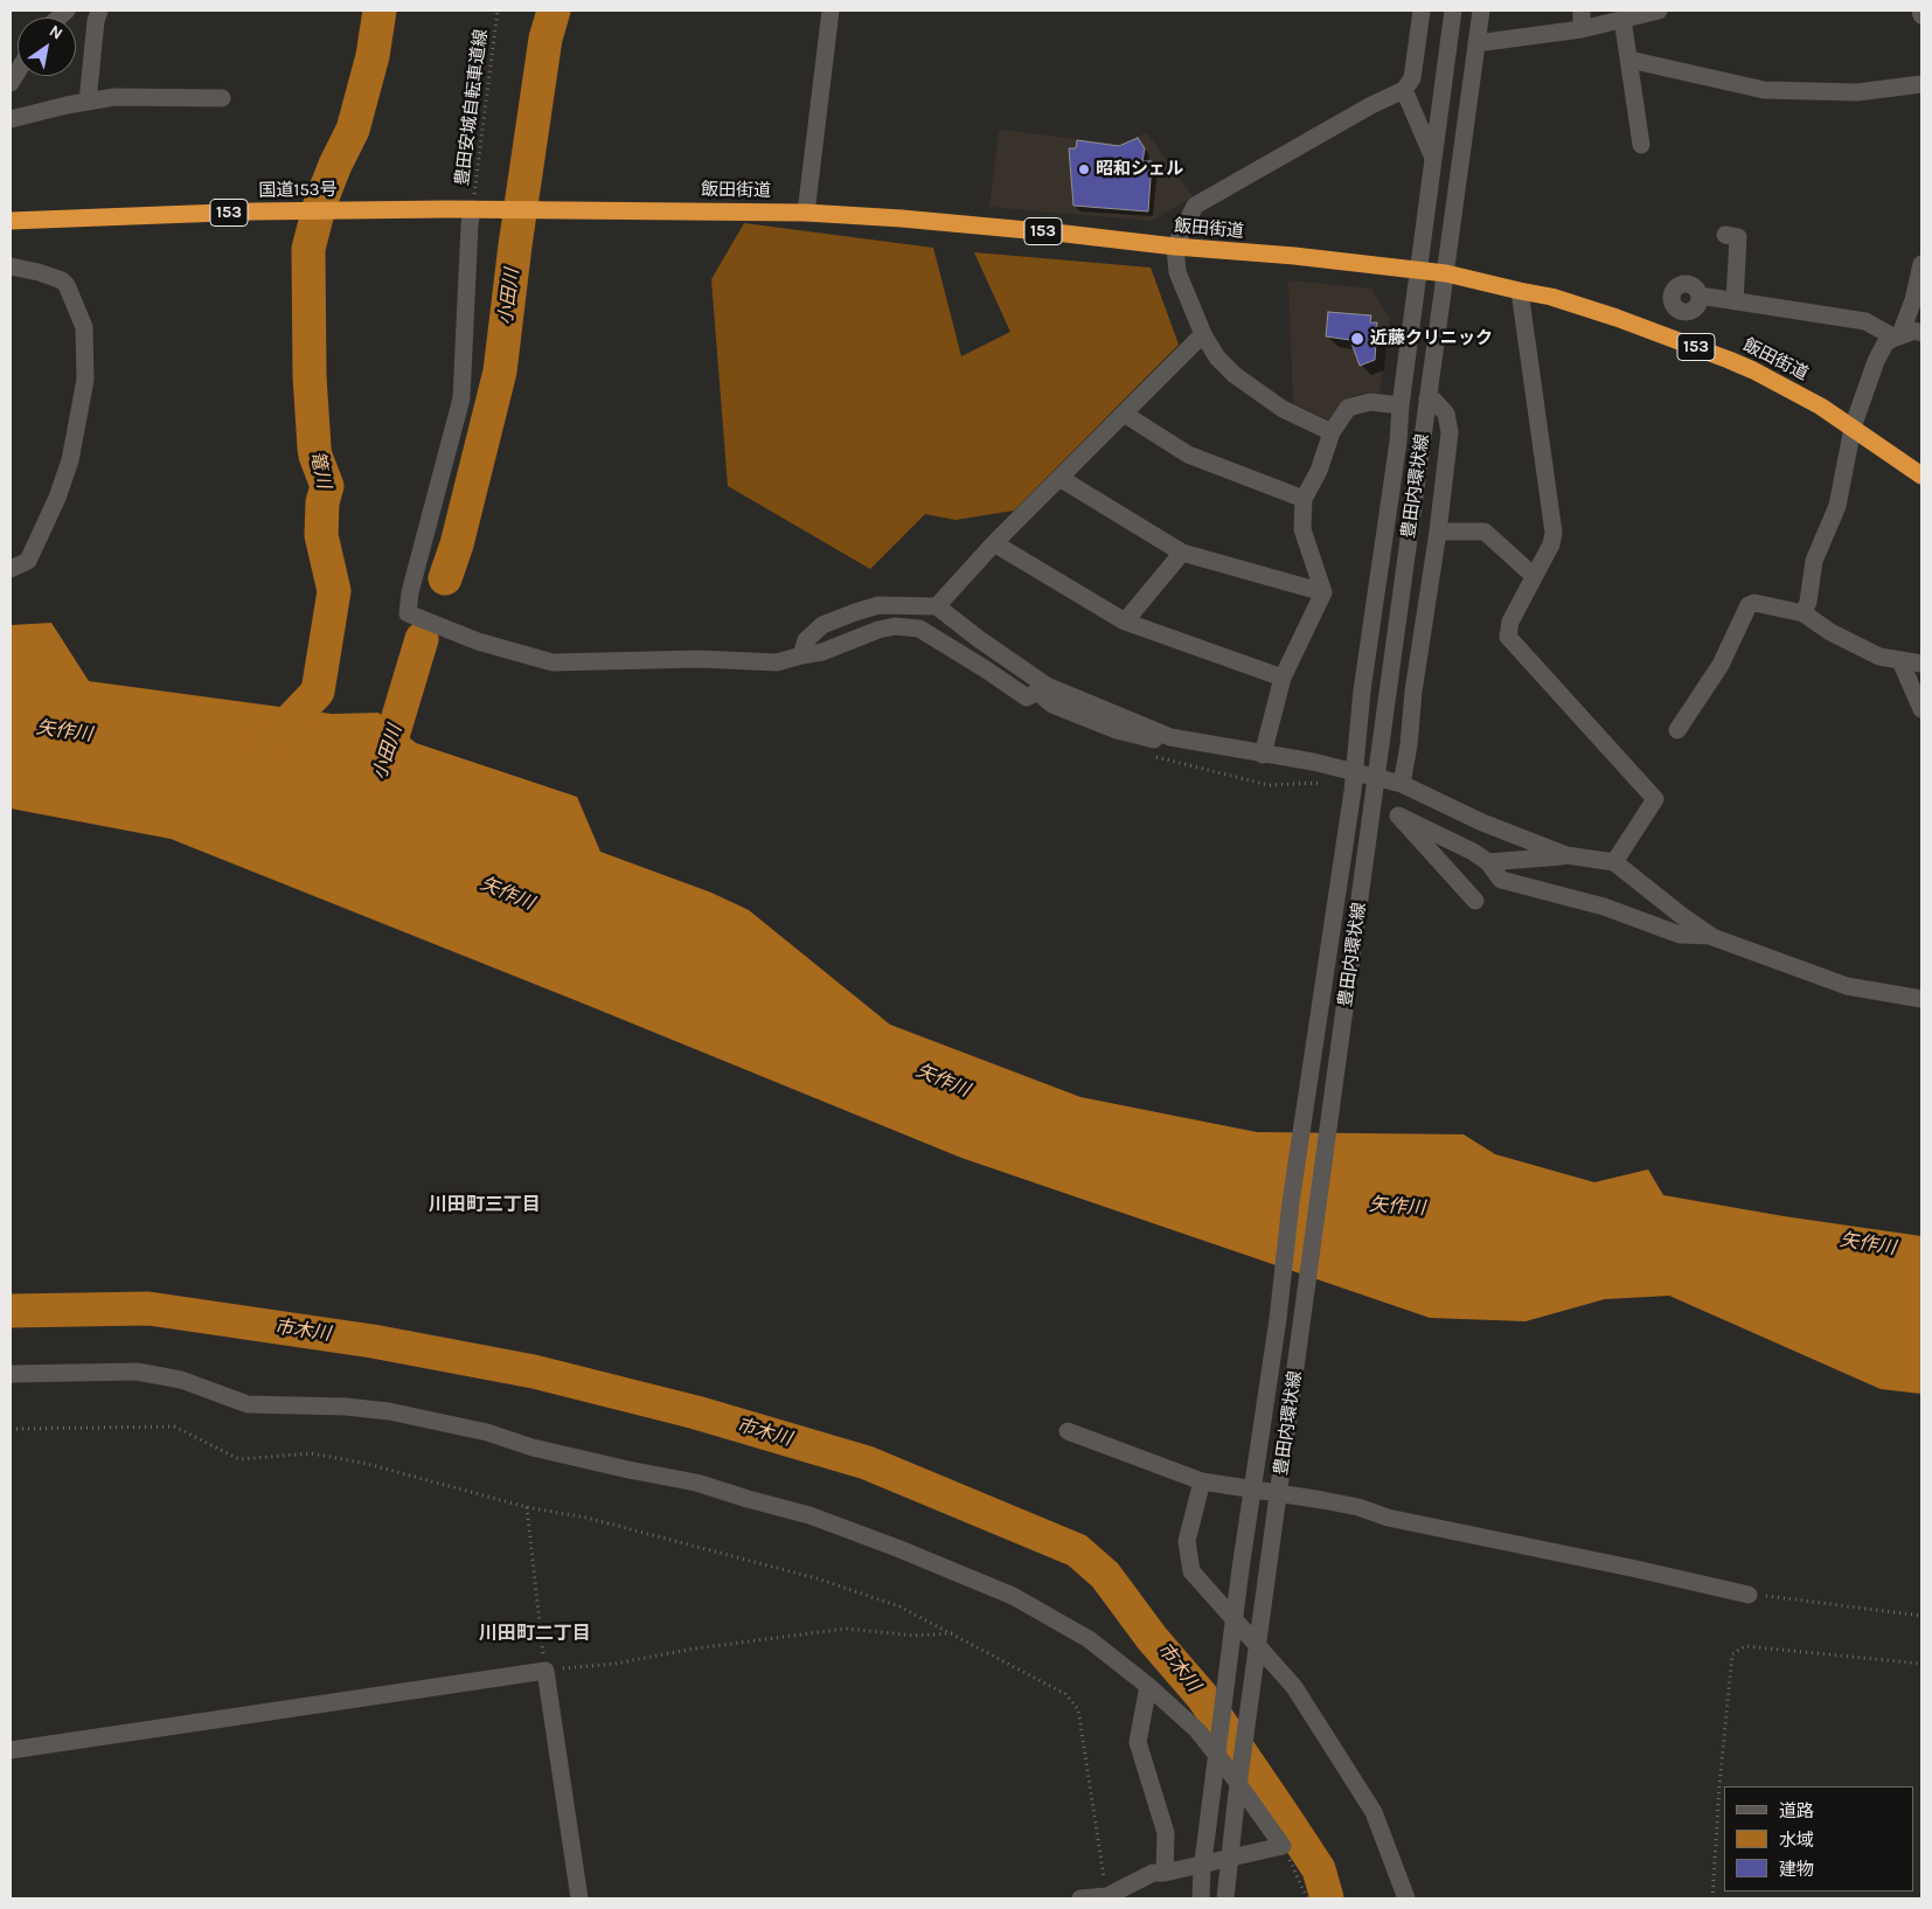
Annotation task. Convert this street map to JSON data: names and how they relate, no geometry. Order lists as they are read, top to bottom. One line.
{"streets":{"highway":["国道153号","飯田街道","153"],"street":["豊田内環状線"],"path":["豊田安城自転車道線"]},"crossings":[["豊田安城自転車道線","飯田街道"],["国道153号","飯田街道"],["飯田街道","豊田内環状線"]],"districts":["川田町三丁目","川田町二丁目"],"water":["小田川","篭川","矢作川","市木川"],"places":["昭和シェル","近藤クリニック"],"legend":["道路","水域","建物"],"north":"top right"}
